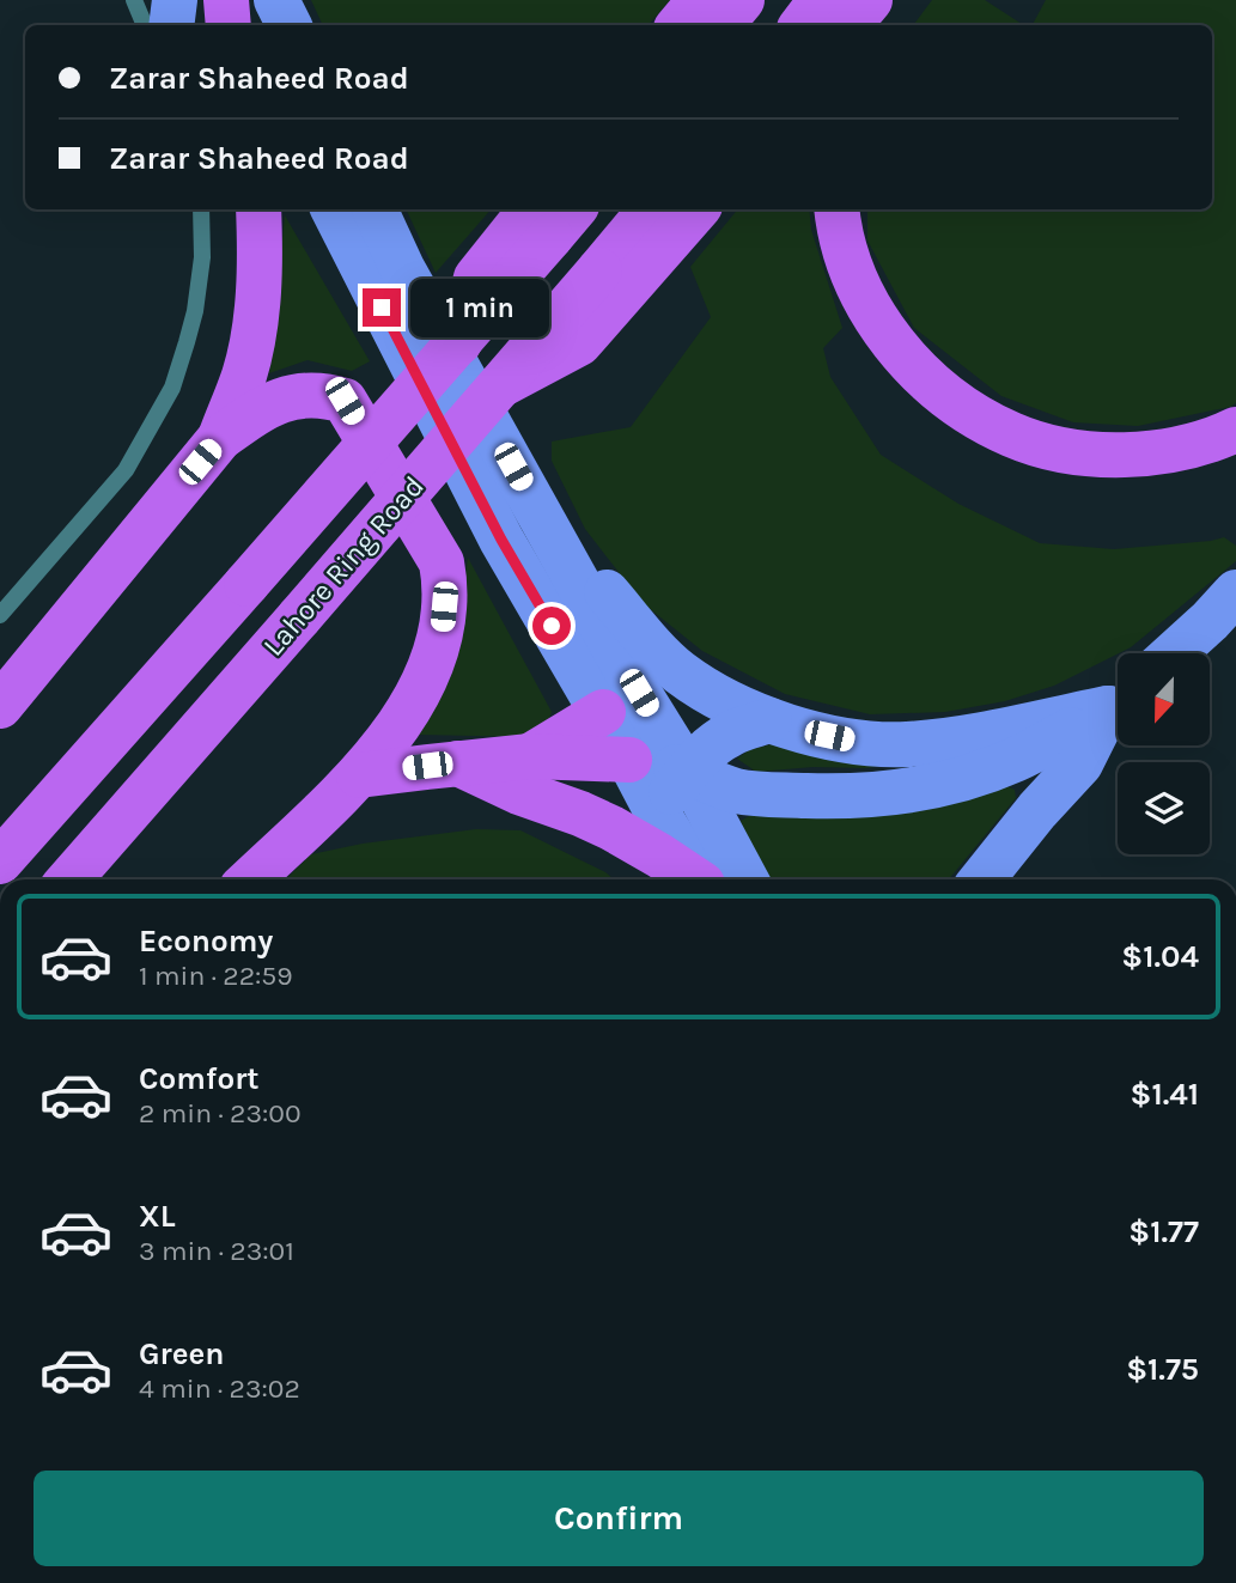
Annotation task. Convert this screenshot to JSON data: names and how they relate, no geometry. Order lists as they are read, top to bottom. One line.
{"streets":{"highway":["Lahore Ring Road"]},"north":"bottom","page":{"banner":["Zarar Shaheed Road","Zarar Shaheed Road"],"bubble":"1 min","list":[{"name":"Economy","note":"1 min · 22:59","value":"$1.04"},{"name":"Comfort","note":"2 min · 23:00","value":"$1.41"},{"name":"XL","note":"3 min · 23:01","value":"$1.77"},{"name":"Green","note":"4 min · 23:02","value":"$1.75"}],"buttons":"Confirm"}}
